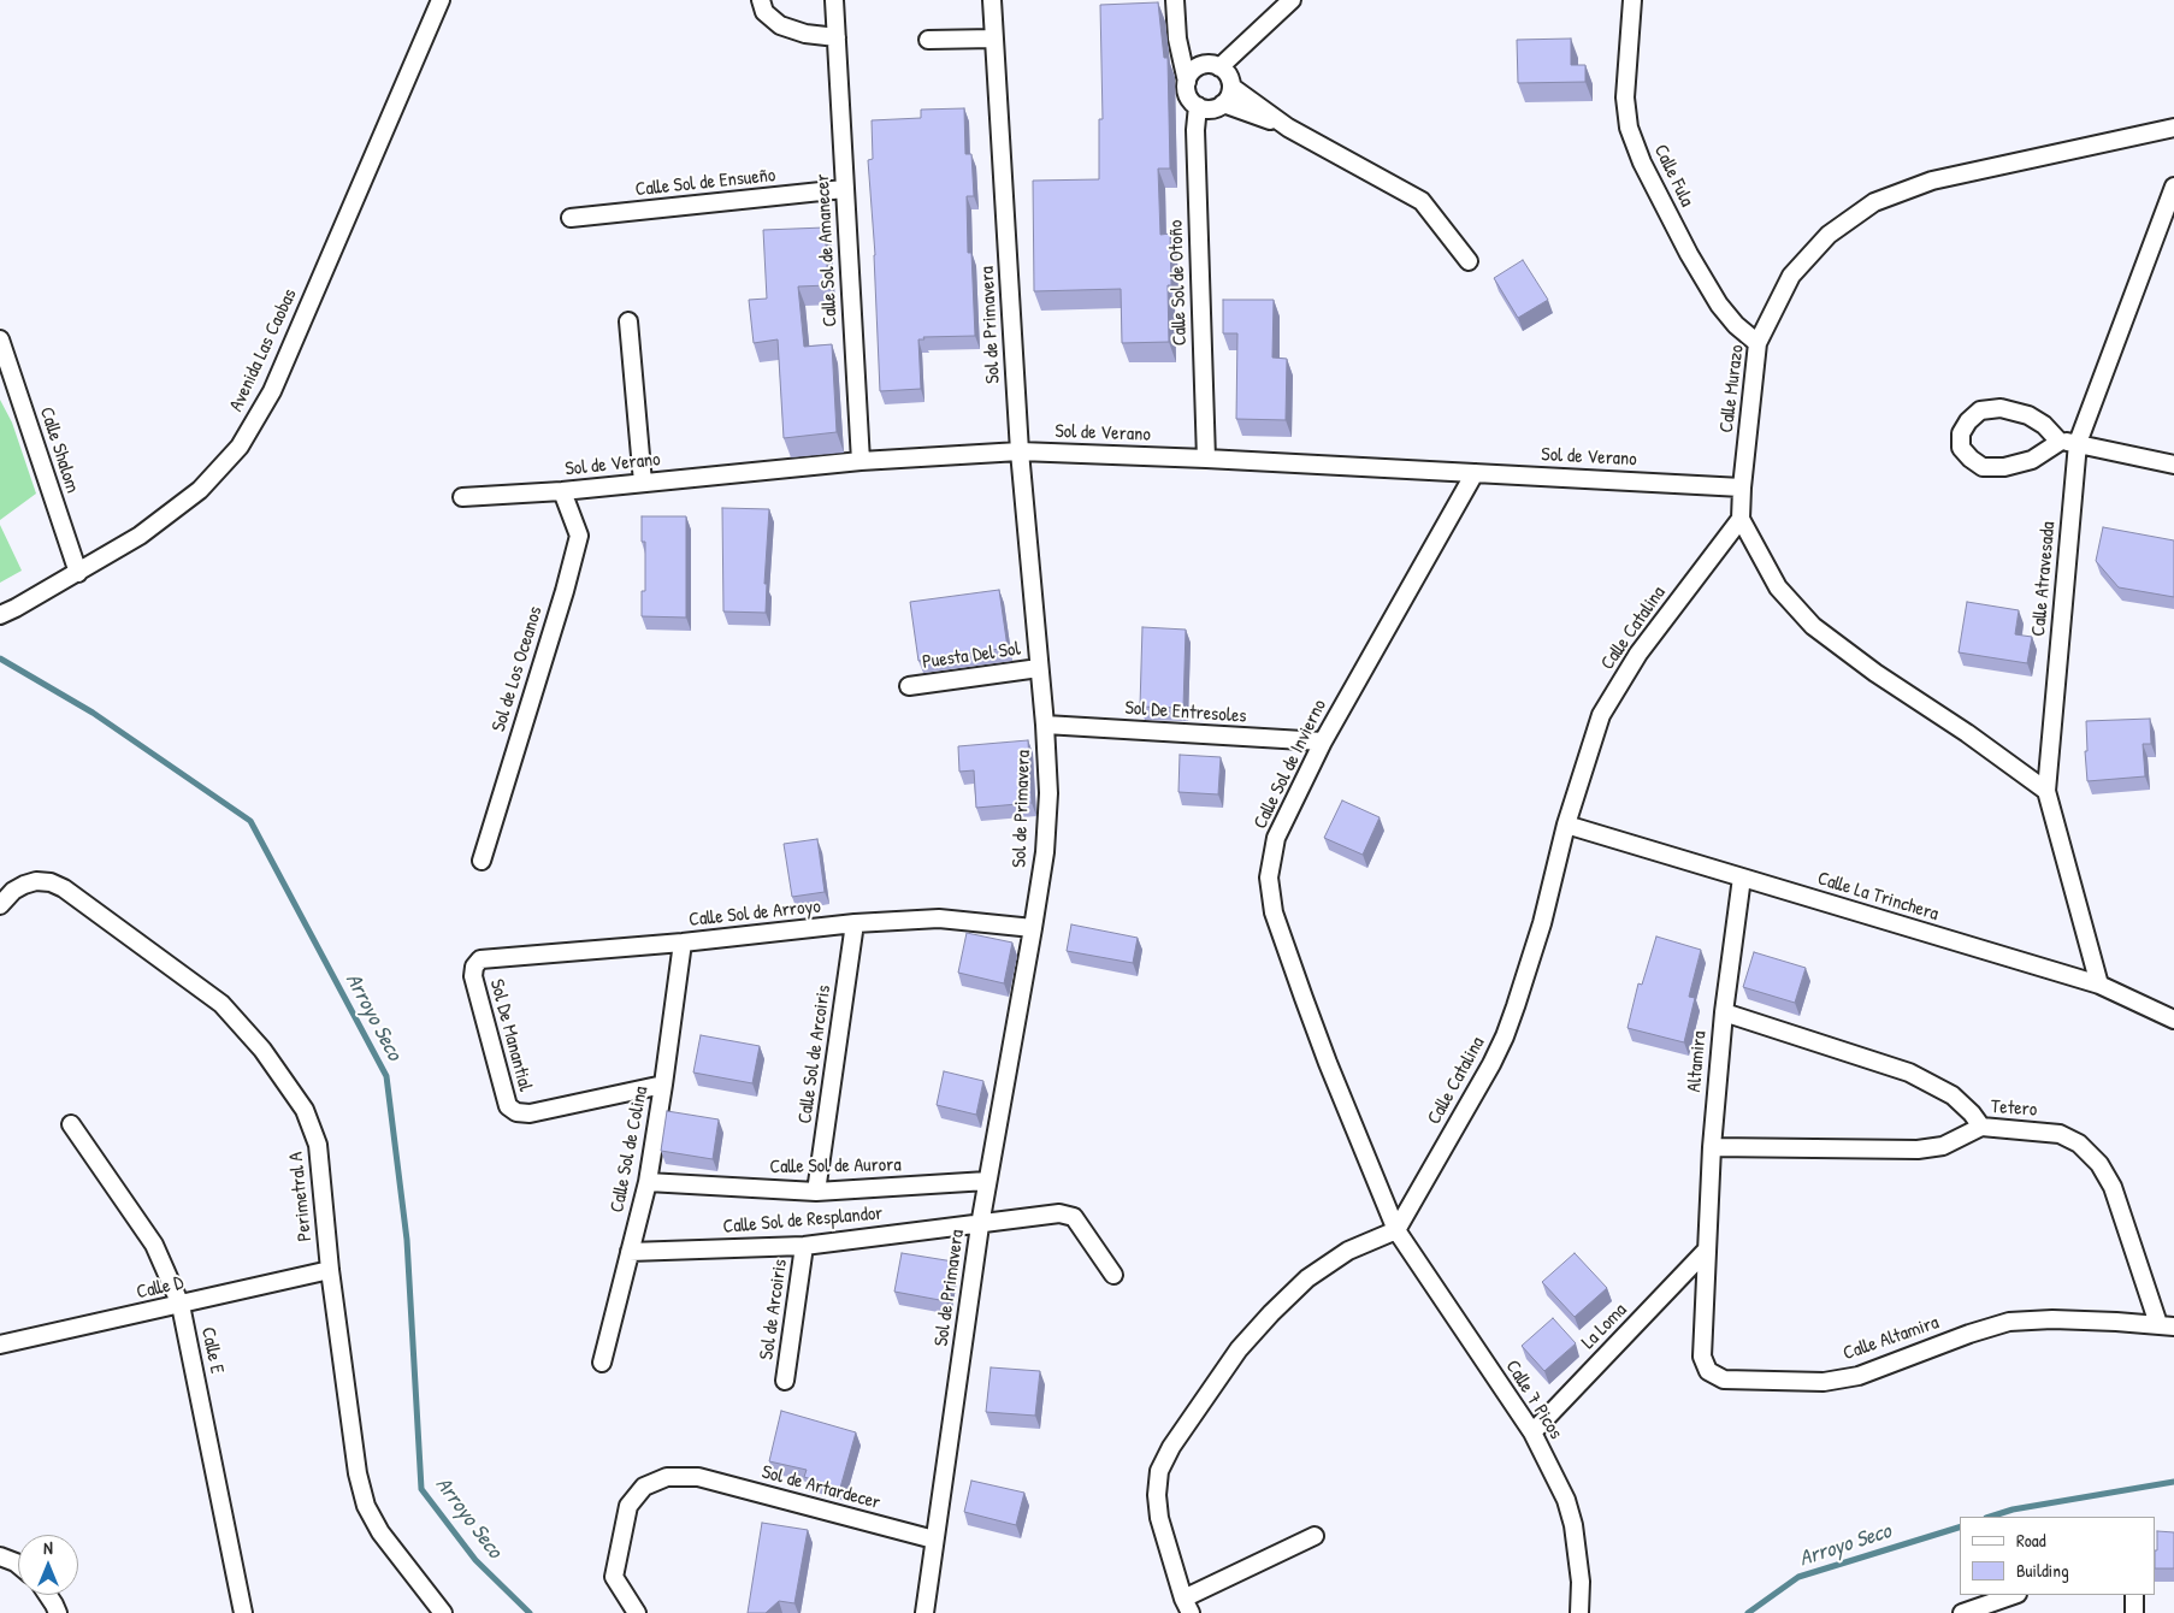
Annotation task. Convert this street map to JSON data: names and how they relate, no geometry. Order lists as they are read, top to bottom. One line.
{"streets":{"street":["Calle Fula","Calle Sol de Ensueño","Calle Sol de Amanecer","Calle Sol de Otoño","Sol de Primavera","Avenida Las Caobas","Calle Murazo","Sol de Verano","Calle Shalom","Calle Atravesada","Calle Catalina","Puesta Del Sol","Sol de Los Oceanos","Sol De Entresoles","Calle Sol de Invierno","Calle La Trinchera","Calle Sol de Arroyo","Sol De Manantial","Calle Sol de Arcoiris","Altamira","Tetero","Calle Sol de Colina","Calle Sol de Aurora","Perimetral A","Calle Sol de Resplandor","Calle D","Sol de Arcoiris","La Loma","Calle Altamira","Calle E","Calle 7 Picos","Sol de Artardecer"]},"crossings":[["Calle Fula","Calle Murazo"],["Calle Sol de Ensueño","Calle Sol de Amanecer"],["Calle Sol de Amanecer","Sol de Verano"],["Calle Sol de Otoño","Sol de Verano"],["Sol de Primavera","Sol de Verano"],["Sol de Primavera","Puesta Del Sol"],["Sol de Primavera","Sol De Entresoles"],["Sol de Primavera","Calle Sol de Arroyo"],["Sol de Primavera","Calle Sol de Aurora"],["Sol de Primavera","Calle Sol de Resplandor"],["Sol de Primavera","Sol de Artardecer"],["Avenida Las Caobas","Calle Shalom"],["Calle Murazo","Sol de Verano"],["Calle Murazo","Calle Catalina"],["Sol de Verano","Sol de Los Oceanos"],["Sol de Verano","Calle Sol de Invierno"],["Calle Atravesada","Calle La Trinchera"],["Calle Catalina","Calle Sol de Invierno"],["Calle Catalina","Calle La Trinchera"],["Calle Catalina","Calle 7 Picos"],["Sol De Entresoles","Calle Sol de Invierno"],["Calle Sol de Invierno","Calle 7 Picos"],["Calle La Trinchera","Altamira"],["Calle Sol de Arroyo","Sol De Manantial"],["Calle Sol de Arroyo","Calle Sol de Arcoiris"],["Calle Sol de Arroyo","Calle Sol de Colina"],["Sol De Manantial","Calle Sol de Colina"],["Calle Sol de Arcoiris","Calle Sol de Aurora"],["Altamira","Tetero"],["Altamira","La Loma"],["Altamira","Calle Altamira"],["Tetero","Calle Altamira"],["Calle Sol de Colina","Calle Sol de Aurora"],["Calle Sol de Colina","Calle Sol de Resplandor"],["Perimetral A","Calle D"],["Calle Sol de Resplandor","Sol de Arcoiris"],["Calle D","Calle E"],["La Loma","Calle Altamira"],["La Loma","Calle 7 Picos"]],"water":["Arroyo Seco"],"legend":["Road","Building"],"north":"top"}
